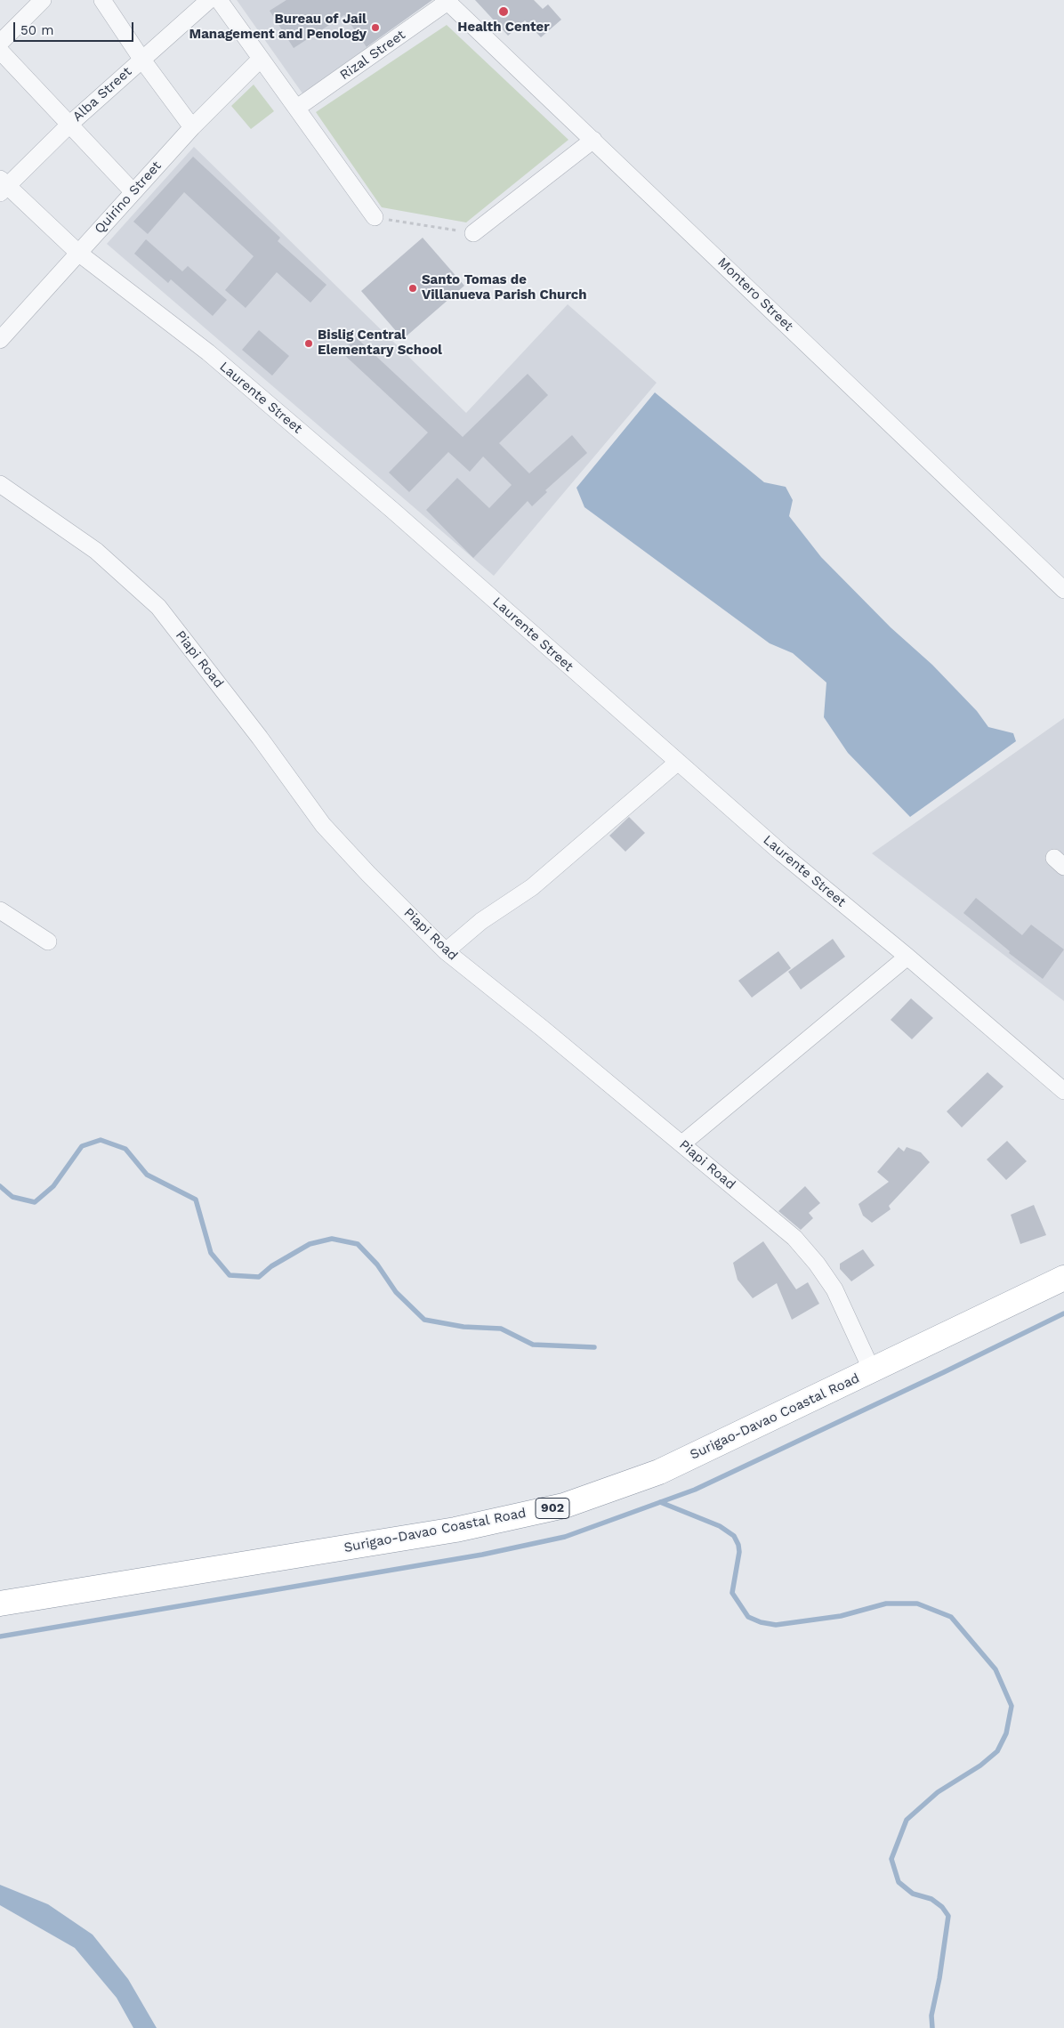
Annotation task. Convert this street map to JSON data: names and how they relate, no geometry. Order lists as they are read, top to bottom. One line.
{"streets":{"highway":["Surigao-Davao Coastal Road","902"],"street":["Rizal Street","Alba Street","Quirino Street","Montero Street","Laurente Street","Piapi Road"]},"crossings":[["Rizal Street","Montero Street"],["Alba Street","Laurente Street"],["Quirino Street","Laurente Street"],["Piapi Road","Surigao-Davao Coastal Road"]],"places":["Health Center","Bureau of Jail Management and Penology","Santo Tomas de Villanueva Parish Church","Bislig Central Elementary School"],"scale_bar":"50 m"}
